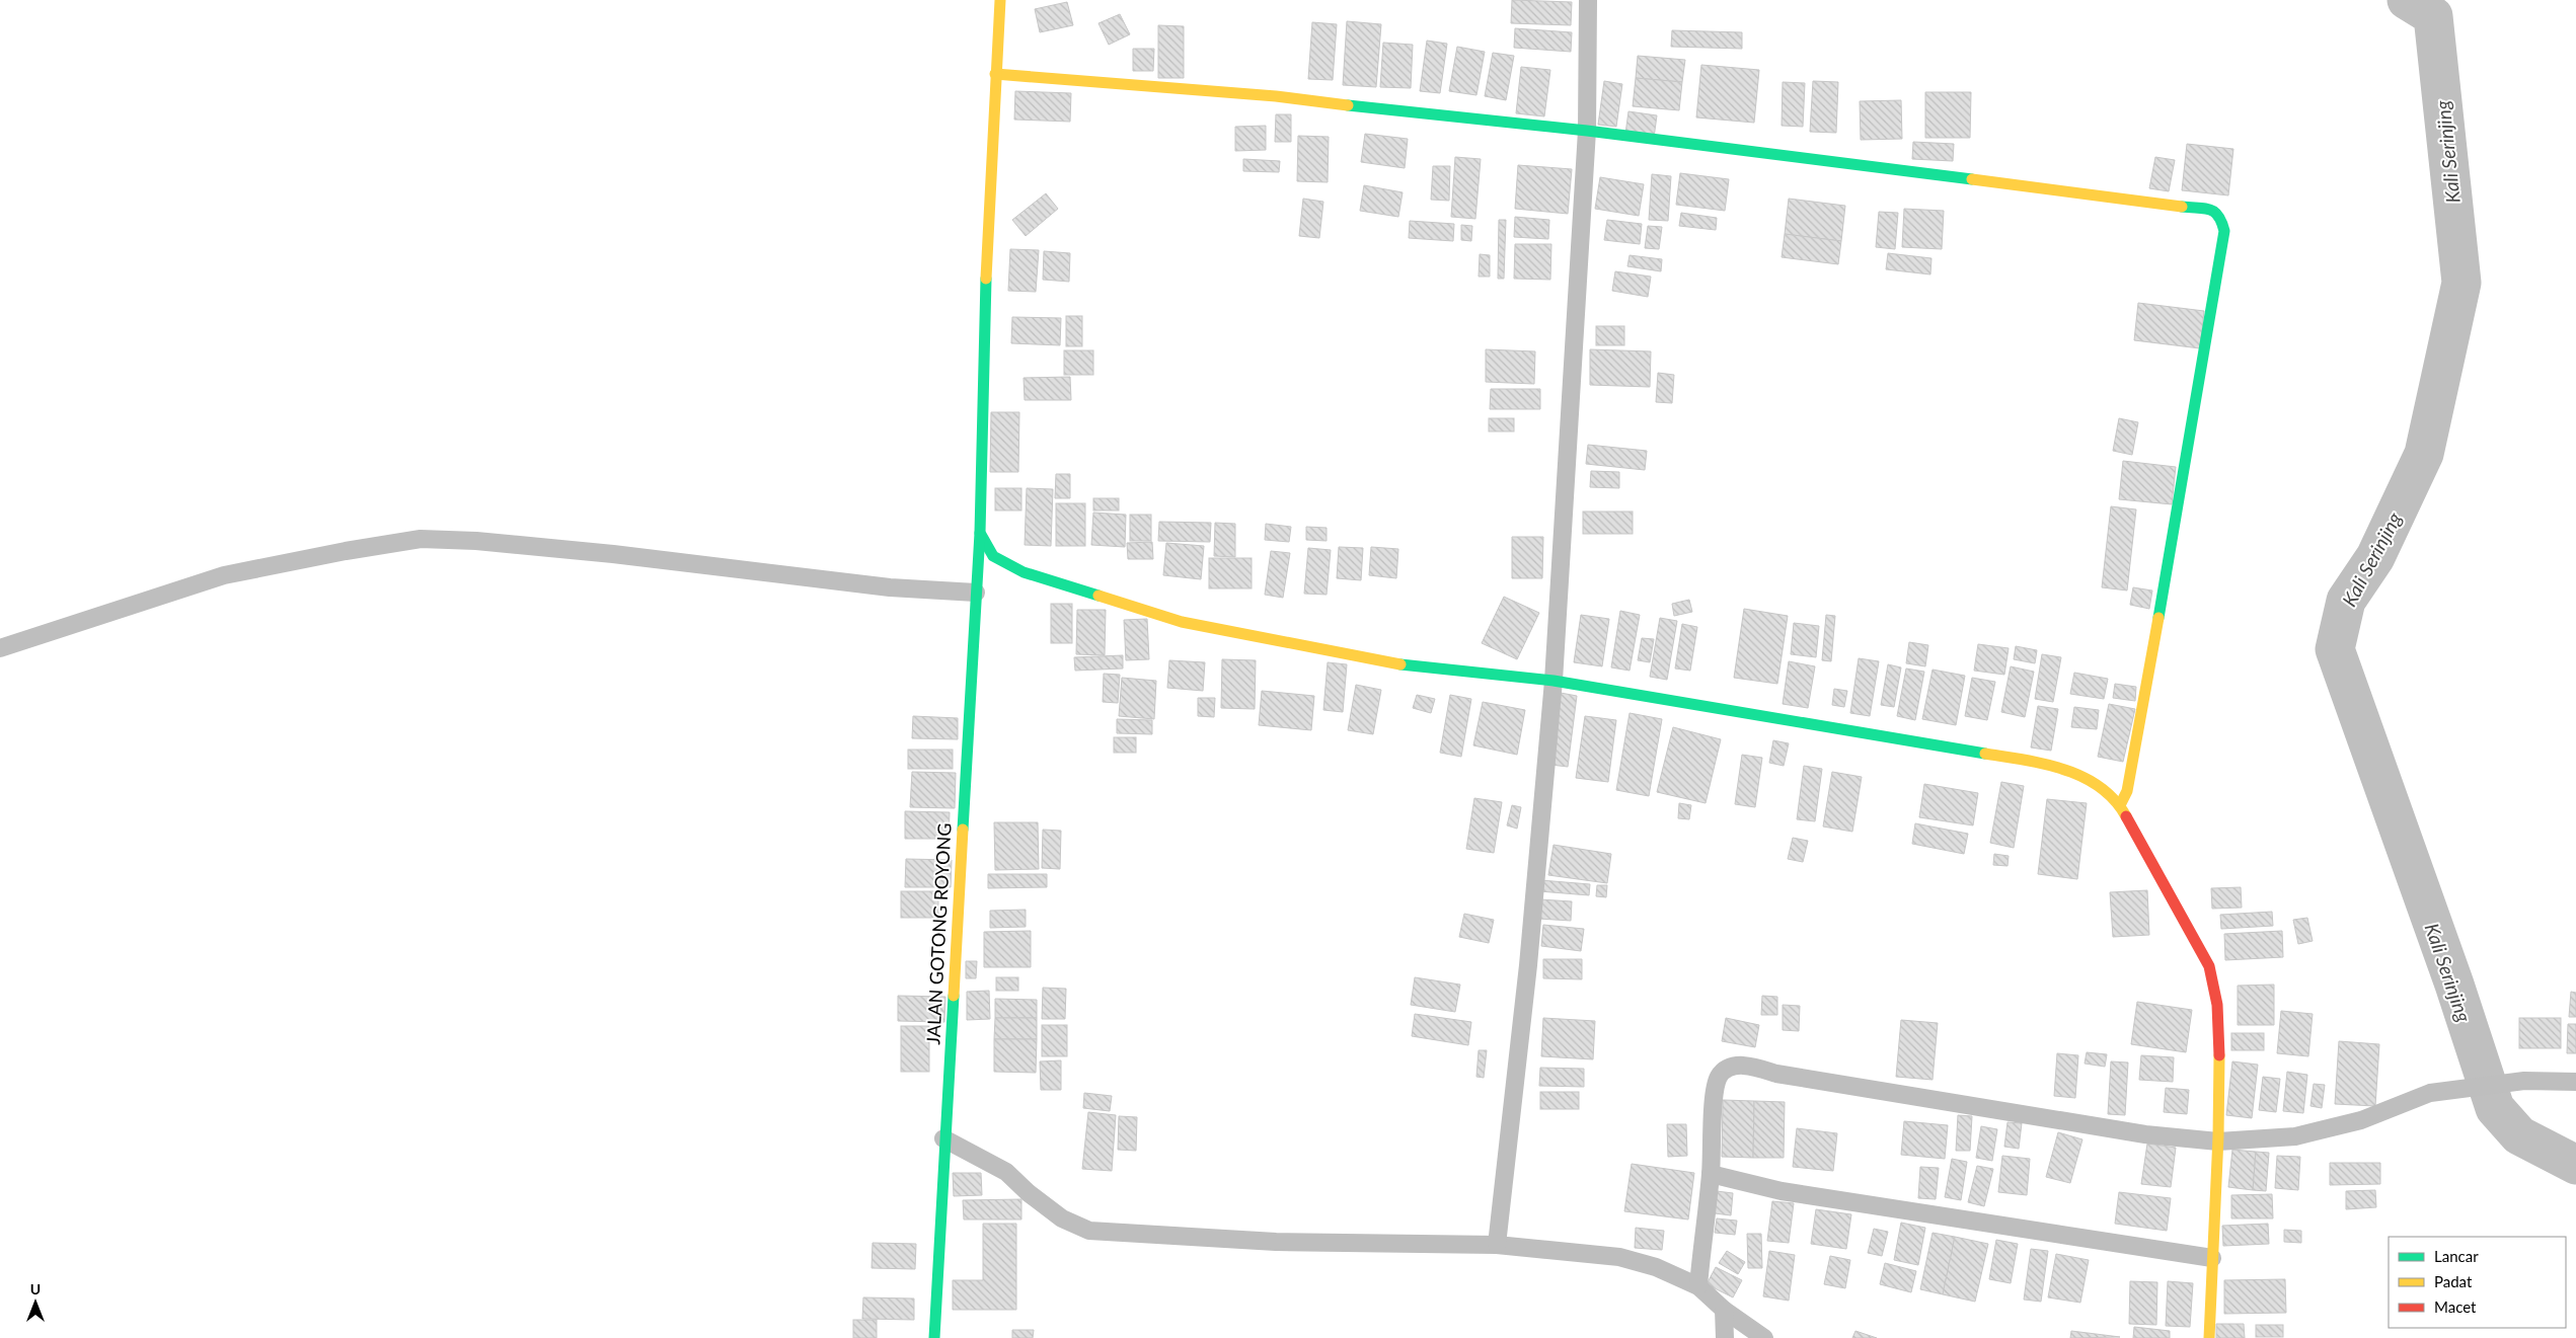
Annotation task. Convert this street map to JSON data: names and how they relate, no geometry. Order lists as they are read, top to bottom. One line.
{"streets":{"street":["JALAN GOTONG ROYONG"]},"water":["Kali Serinjing"],"legend":["Lancar","Padat","Macet"],"north":"top"}
